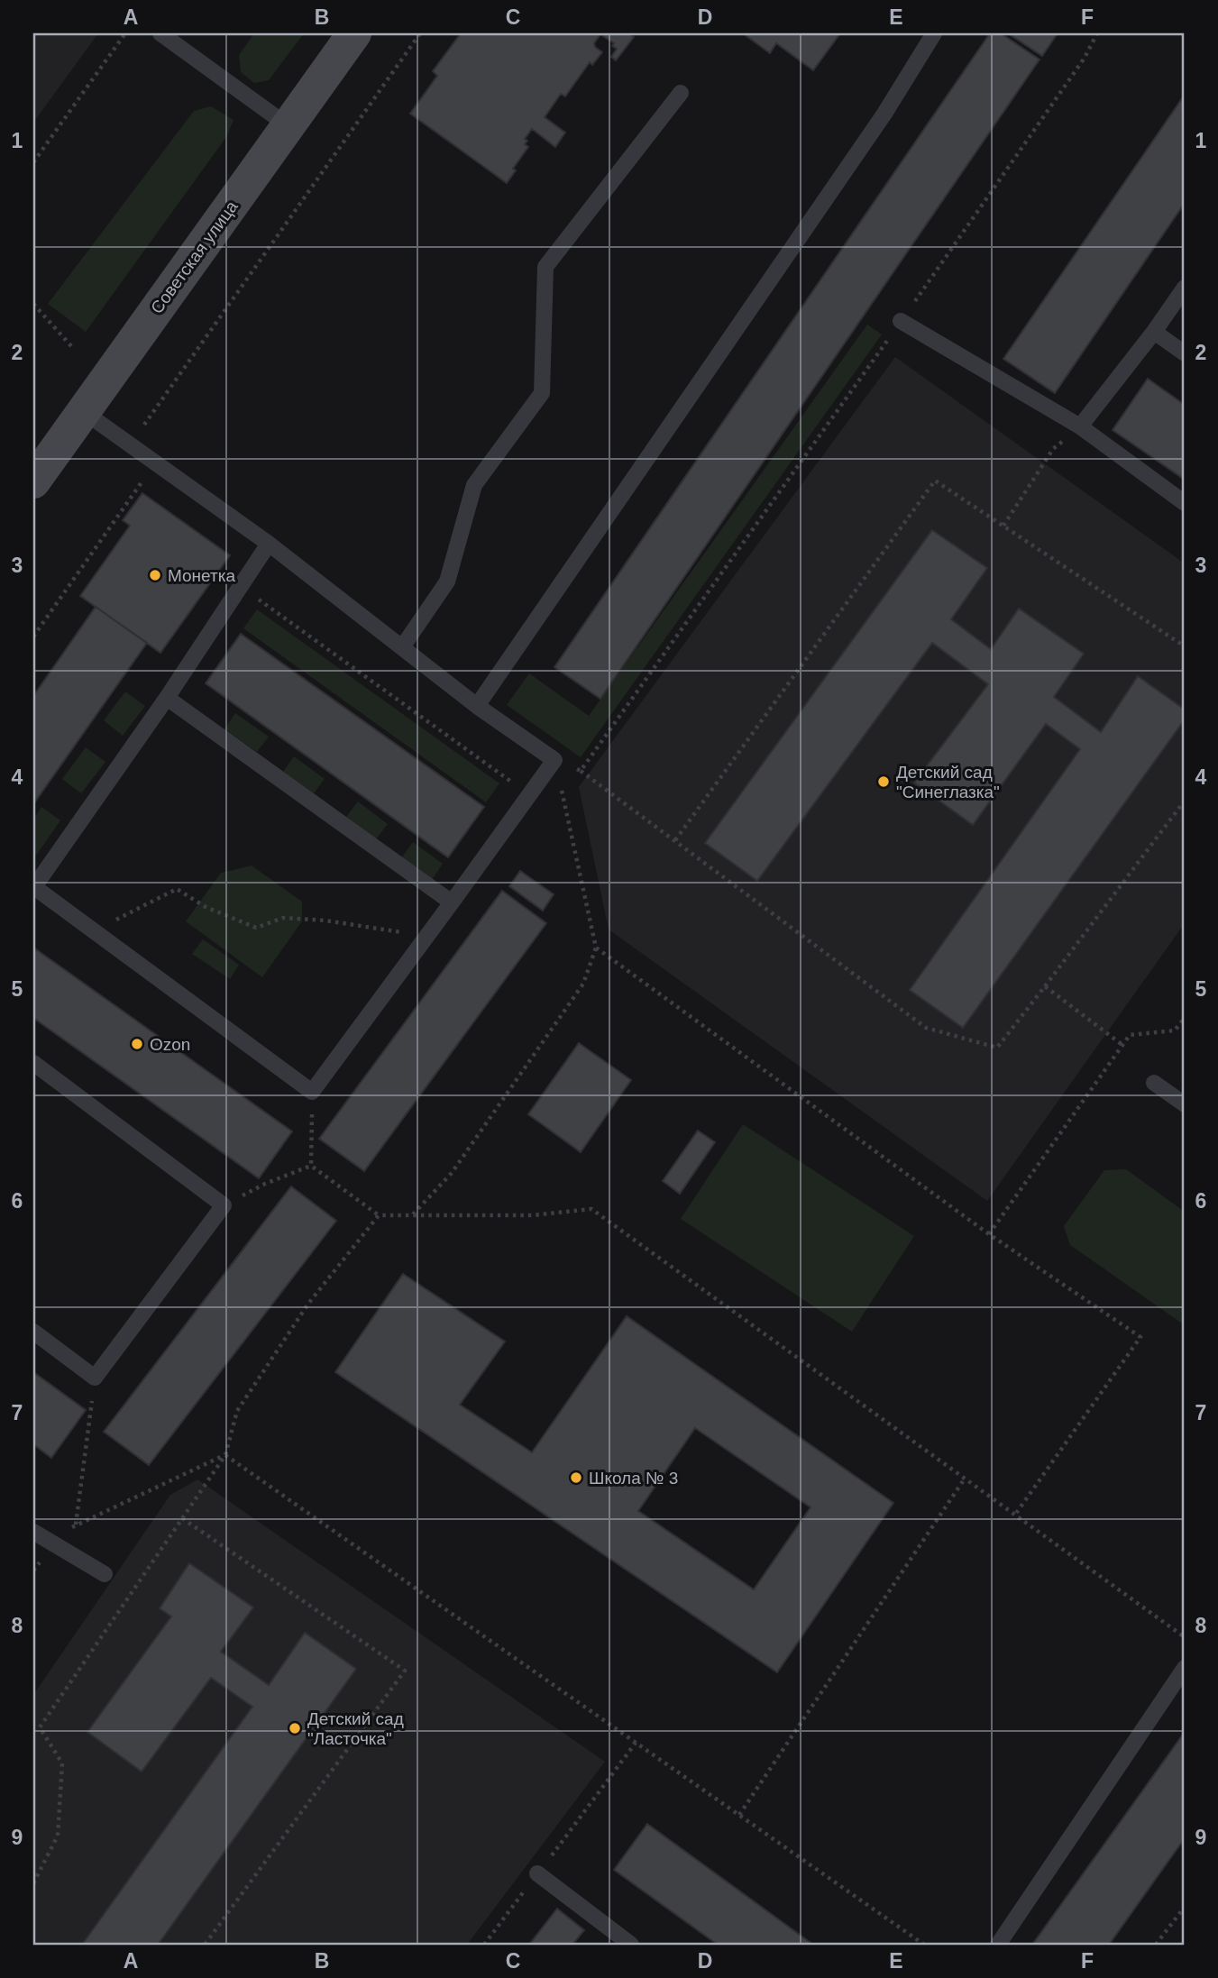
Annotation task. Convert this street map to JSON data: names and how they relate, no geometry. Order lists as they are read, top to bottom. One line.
{"streets":{"main road":["Советская улица"]},"places":["Монетка","Детский сад \"Синеглазка\"","Ozon","Школа № 3","Детский сад \"Ласточка\""],"grid":{"columns":["A","B","C","D","E","F"],"rows":["1","2","3","4","5","6","7","8","9"]}}
